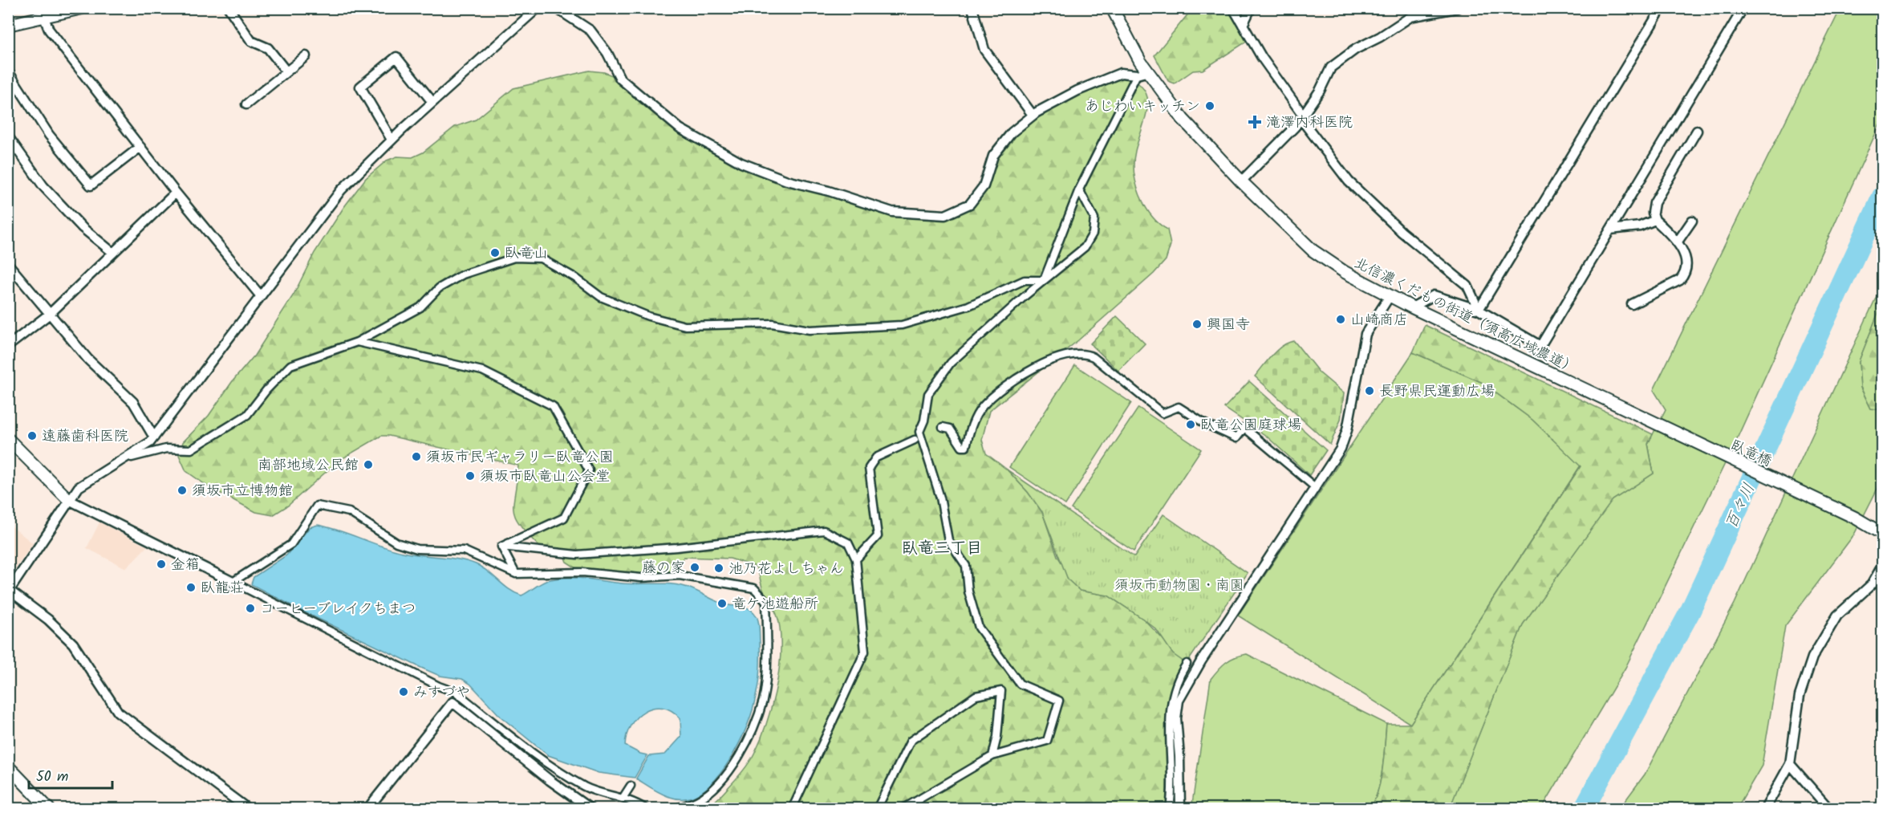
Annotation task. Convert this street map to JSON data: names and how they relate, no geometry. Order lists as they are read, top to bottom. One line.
{"streets":{"street":["北信濃くだもの街道（須高広域農道）","臥竜橋"]},"crossings":[["北信濃くだもの街道（須高広域農道）","臥竜橋"]],"districts":["臥竜三丁目"],"water":["百々川"],"parks":["須坂市動物園・南園"],"places":{"other":["あじわいキッチン","臥竜山","山崎商店","興国寺","長野県民運動広場","臥竜公園庭球場","遠藤歯科医院","須坂市民ギャラリー臥竜公園","南部地域公民館","須坂市臥竜山公会堂","須坂市立博物館","金箱","藤の家","池乃花よしちゃん","臥龍荘","竜ケ池遊船所","コーヒーブレイクちまつ","みすづや"],"health":["滝澤内科医院"]},"scale_bar":"50 m"}
